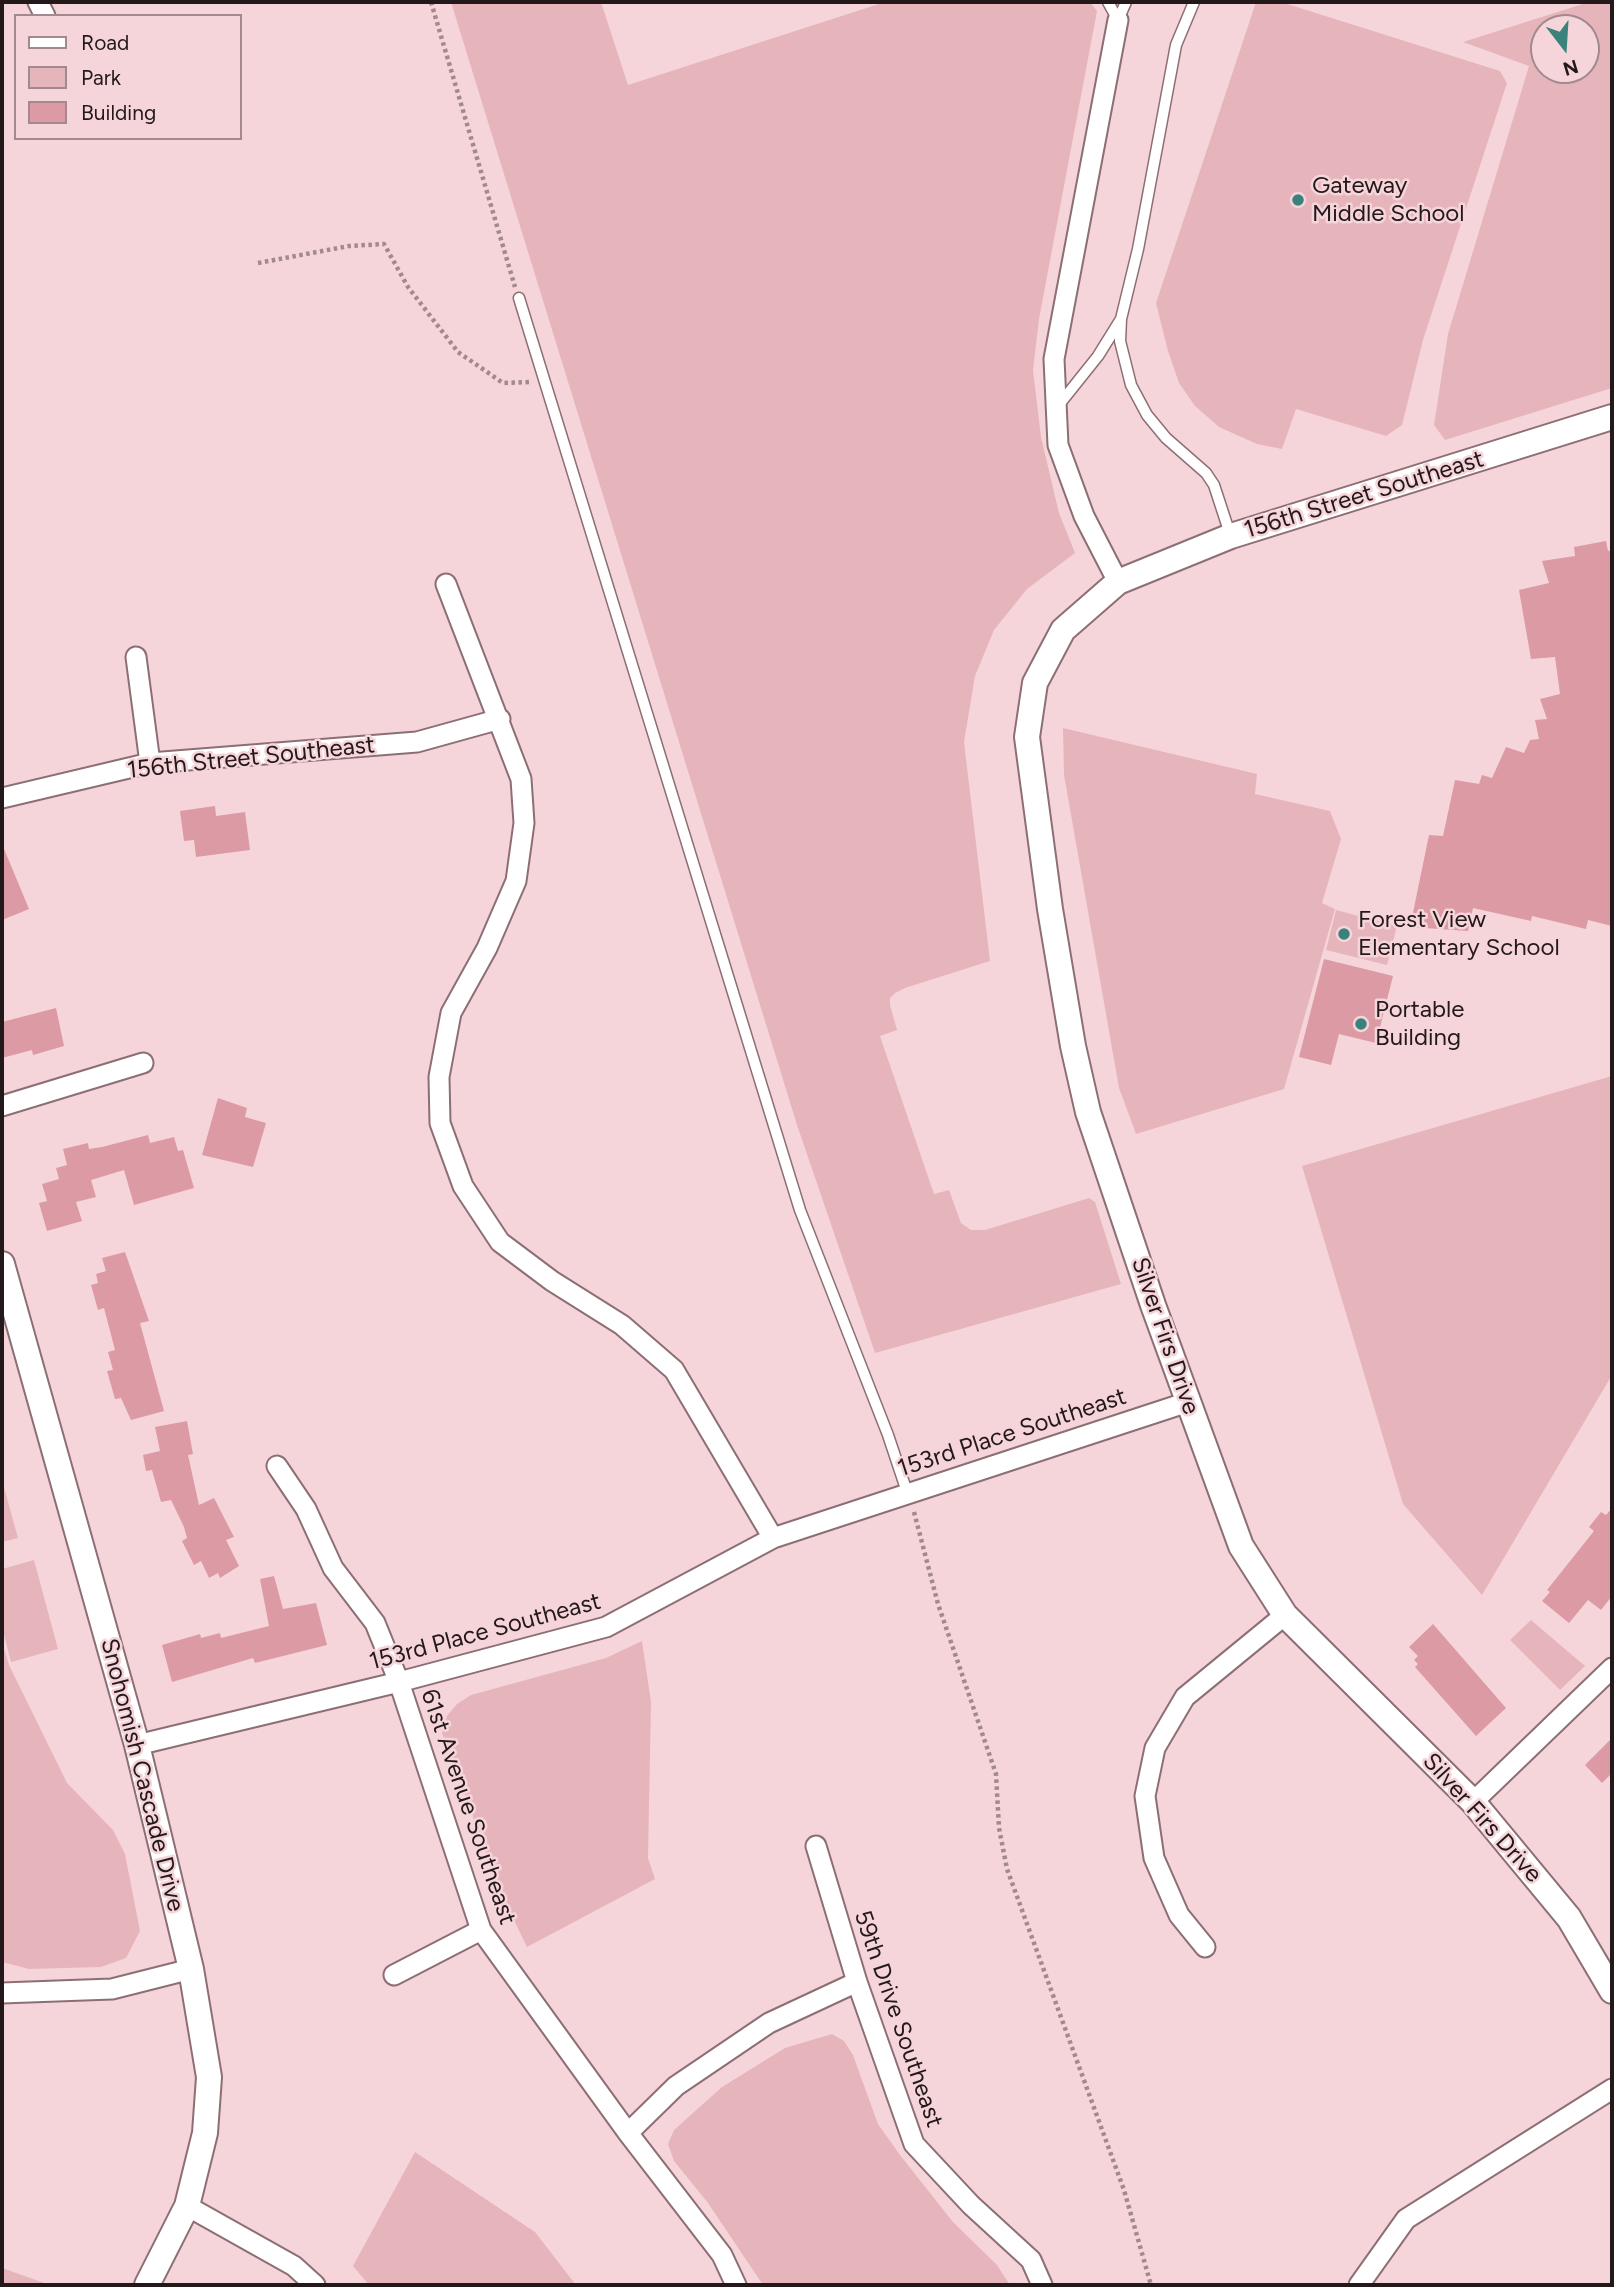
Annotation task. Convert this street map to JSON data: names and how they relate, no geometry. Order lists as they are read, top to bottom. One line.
{"streets":{"street":["156th Street Southeast","Silver Firs Drive","153rd Place Southeast","Snohomish Cascade Drive","61st Avenue Southeast","59th Drive Southeast"]},"crossings":[["156th Street Southeast","Silver Firs Drive"],["Silver Firs Drive","153rd Place Southeast"],["153rd Place Southeast","Snohomish Cascade Drive"],["153rd Place Southeast","61st Avenue Southeast"]],"places":["Gateway Middle School","Forest View Elementary School","Portable Building"],"legend":["Road","Park","Building"],"north":"bottom"}
